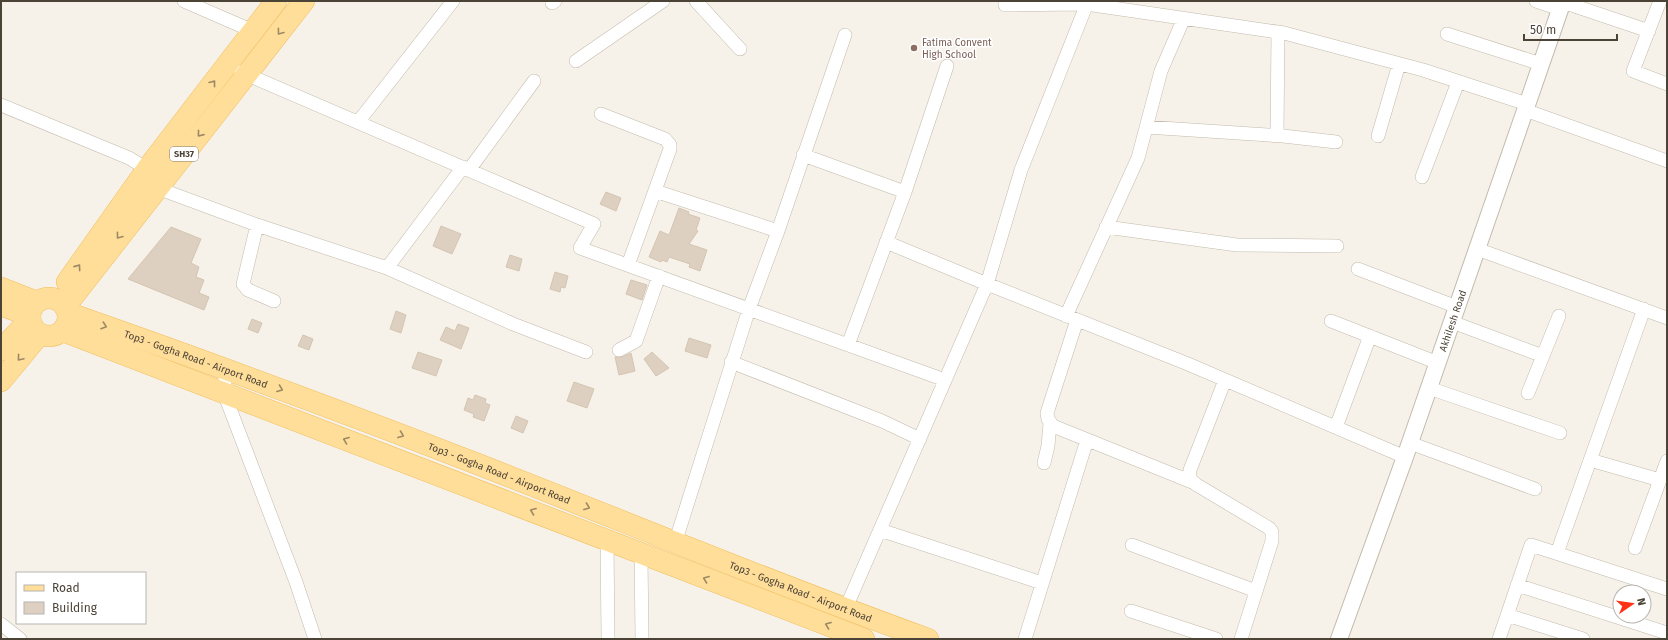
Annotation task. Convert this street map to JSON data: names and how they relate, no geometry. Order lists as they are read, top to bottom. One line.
{"streets":{"main road":["SH37","Top3 - Gogha Road - Airport Road"],"street":["Akhilesh Road"]},"crossings":[["SH37","Top3 - Gogha Road - Airport Road"]],"places":["Fatima Convent High School"],"legend":["Road","Building"],"scale_bar":"50 m","north":"right"}
